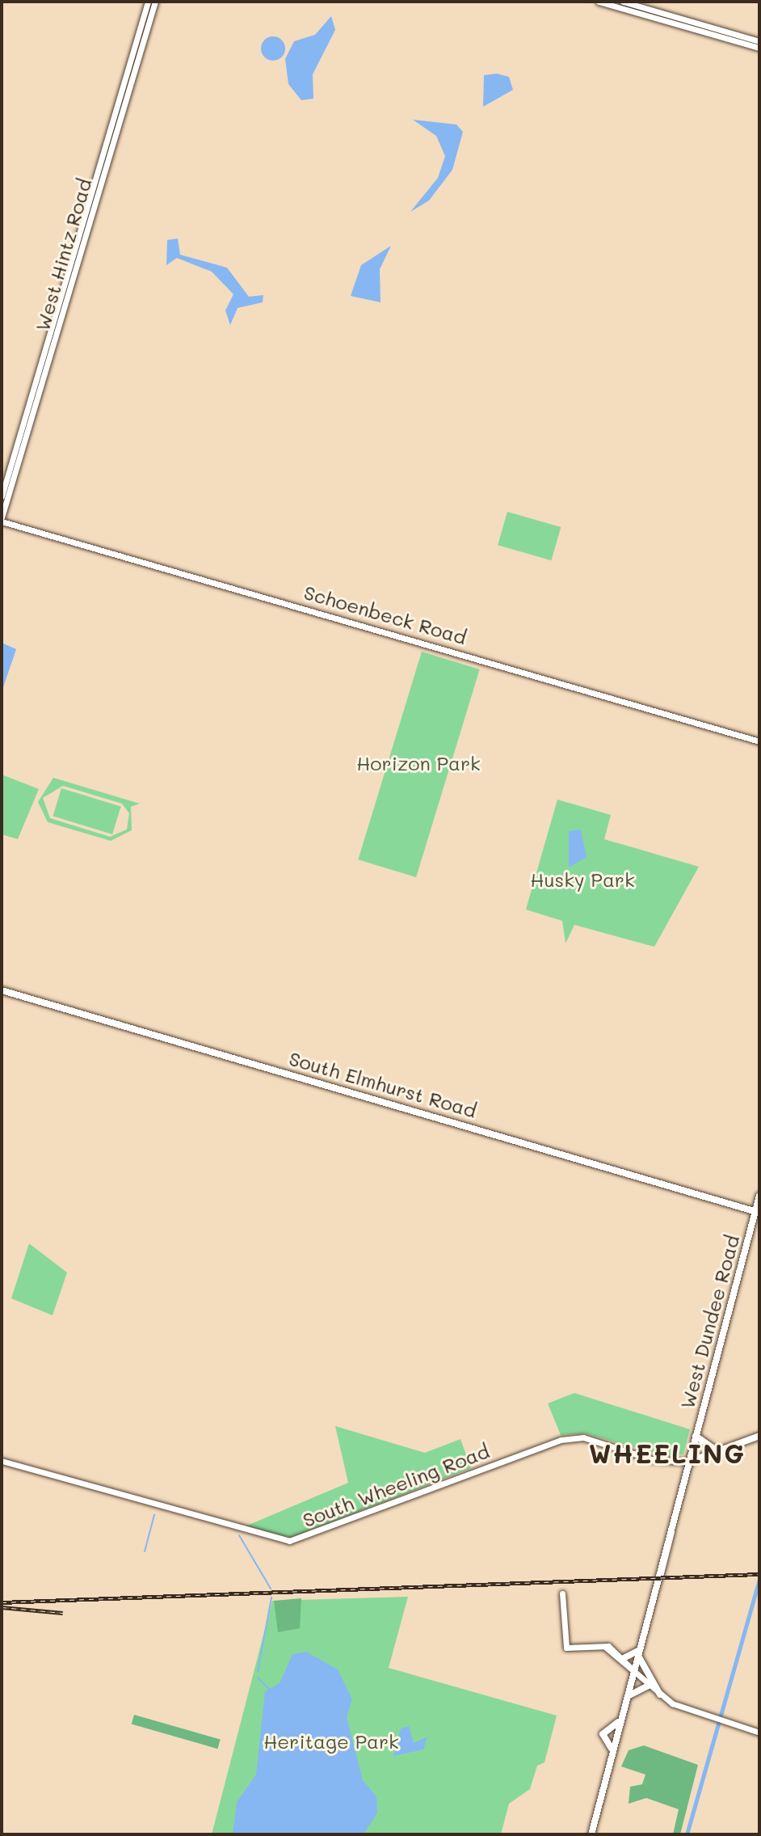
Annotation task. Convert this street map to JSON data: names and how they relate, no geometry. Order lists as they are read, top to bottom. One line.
{"streets":{"main road":["West Hintz Road","Schoenbeck Road","South Elmhurst Road","West Dundee Road","South Wheeling Road"]},"crossings":[["West Hintz Road","Schoenbeck Road"],["South Elmhurst Road","West Dundee Road"],["West Dundee Road","South Wheeling Road"]],"districts":["WHEELING"],"parks":["Horizon Park","Husky Park","Heritage Park"]}
